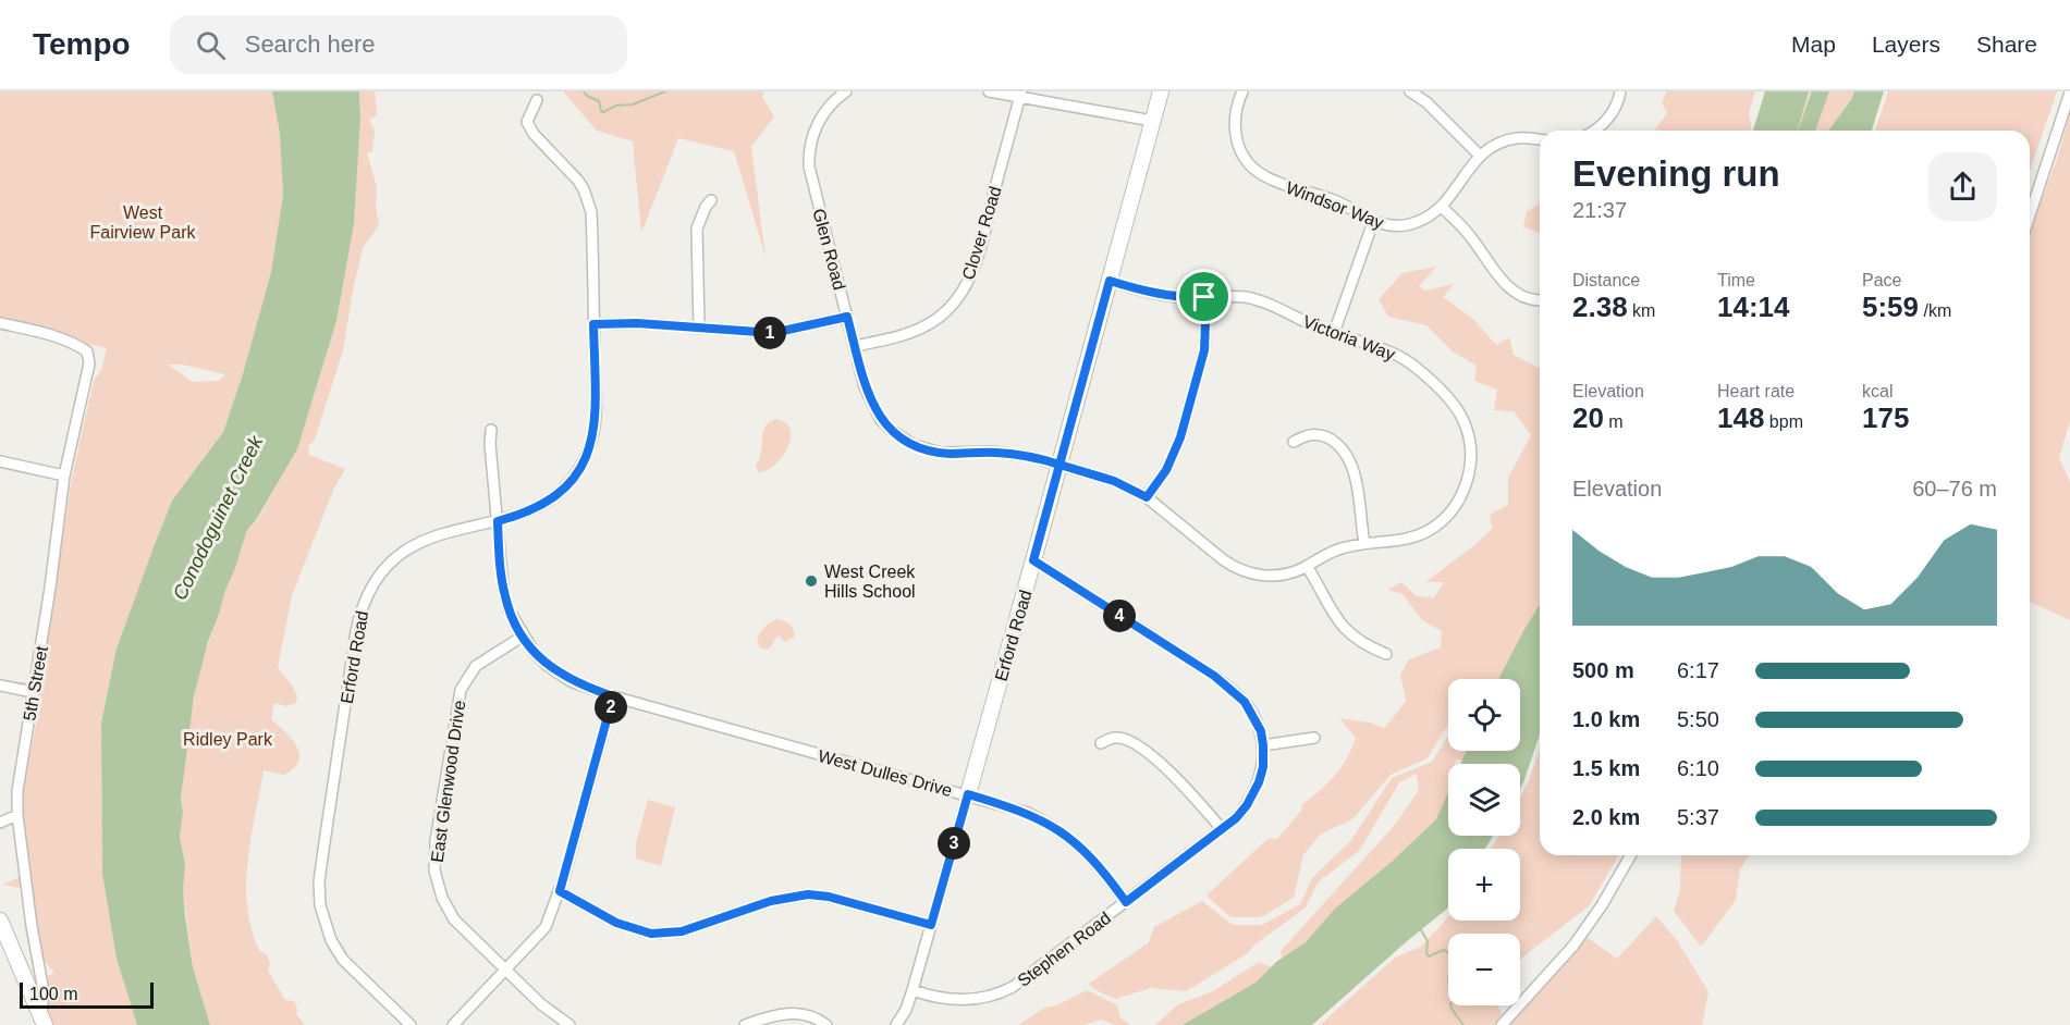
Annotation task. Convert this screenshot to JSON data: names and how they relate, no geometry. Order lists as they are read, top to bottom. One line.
{"streets":{"street":["Windsor Way","Clover Road","Glen Road","Victoria Way","Erford Road","5th Street","West Dulles Drive","East Glenwood Drive","Stephen Road"]},"crossings":[["Clover Road","Glen Road"],["Glen Road","Victoria Way"],["Glen Road","Erford Road"],["Victoria Way","Erford Road"],["Erford Road","West Dulles Drive"],["Erford Road","Stephen Road"],["West Dulles Drive","East Glenwood Drive"],["West Dulles Drive","Stephen Road"]],"water":["Conodoguinet Creek"],"parks":["West Fairview Park","Ridley Park"],"places":["West Creek Hills School"],"scale_bar":"100 m","page":{"header":"Tempo","search":"Search here","nav":["Map","Layers","Share"],"heading":["Evening run","21:37"],"stats":[["Distance","2.38 km"],["Time","14:14"],["Pace","5:59 /km"],["Elevation","20 m"],["Heart rate","148 bpm"],["kcal","175"]],"pins":["1","4","2","3"],"chart":["Elevation","60–76 m"],"list":[{"name":"500 m","note":"6:17"},{"name":"1.0 km","note":"5:50"},{"name":"1.5 km","note":"6:10"},{"name":"2.0 km","note":"5:37"}],"map_buttons":["+","−"],"scale":"100 m"}}
